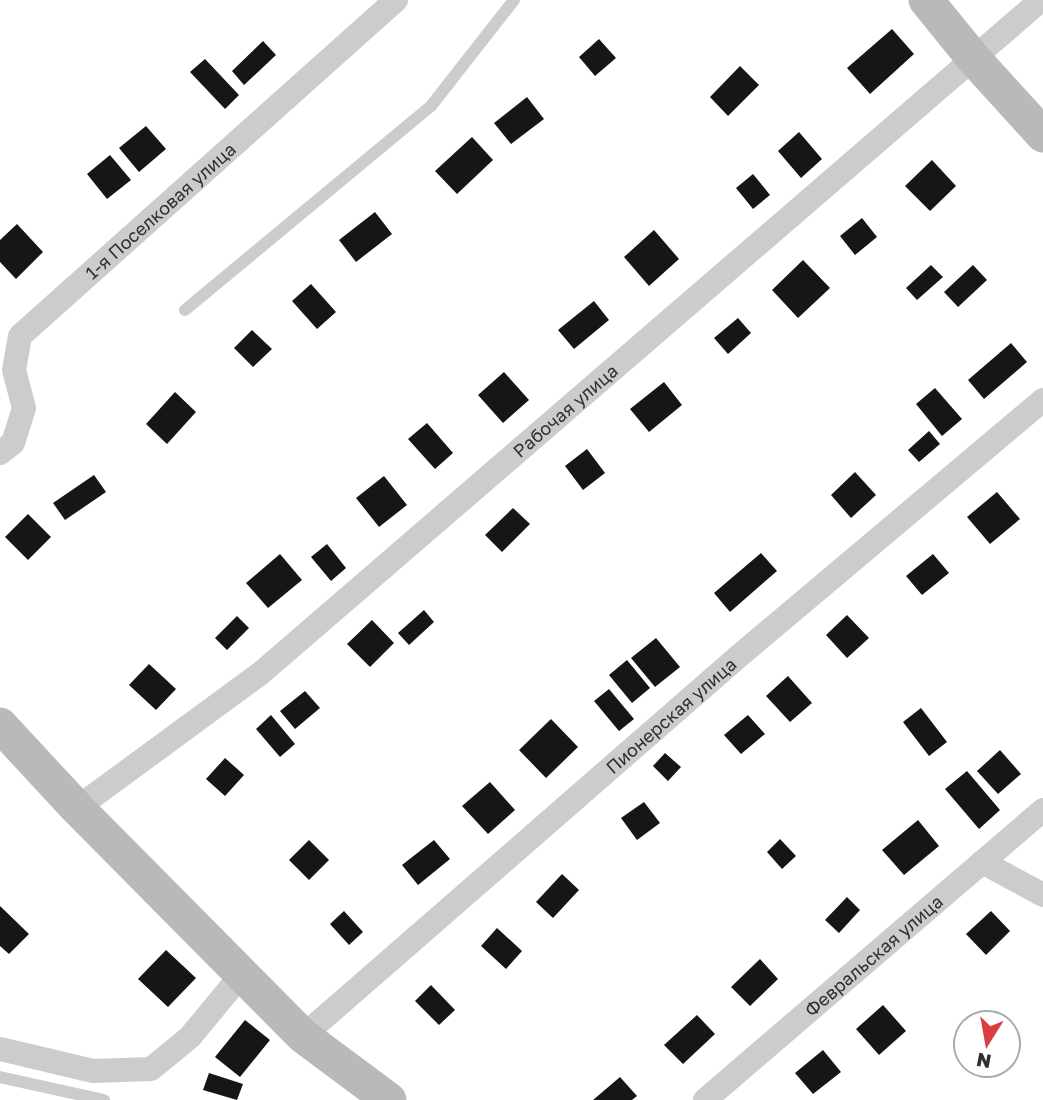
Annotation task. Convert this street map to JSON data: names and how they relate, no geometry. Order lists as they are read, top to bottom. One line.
{"streets":{"street":["1-я Поселковая улица","Рабочая улица","Пионерская улица","Февральская улица"]},"north":"bottom"}
